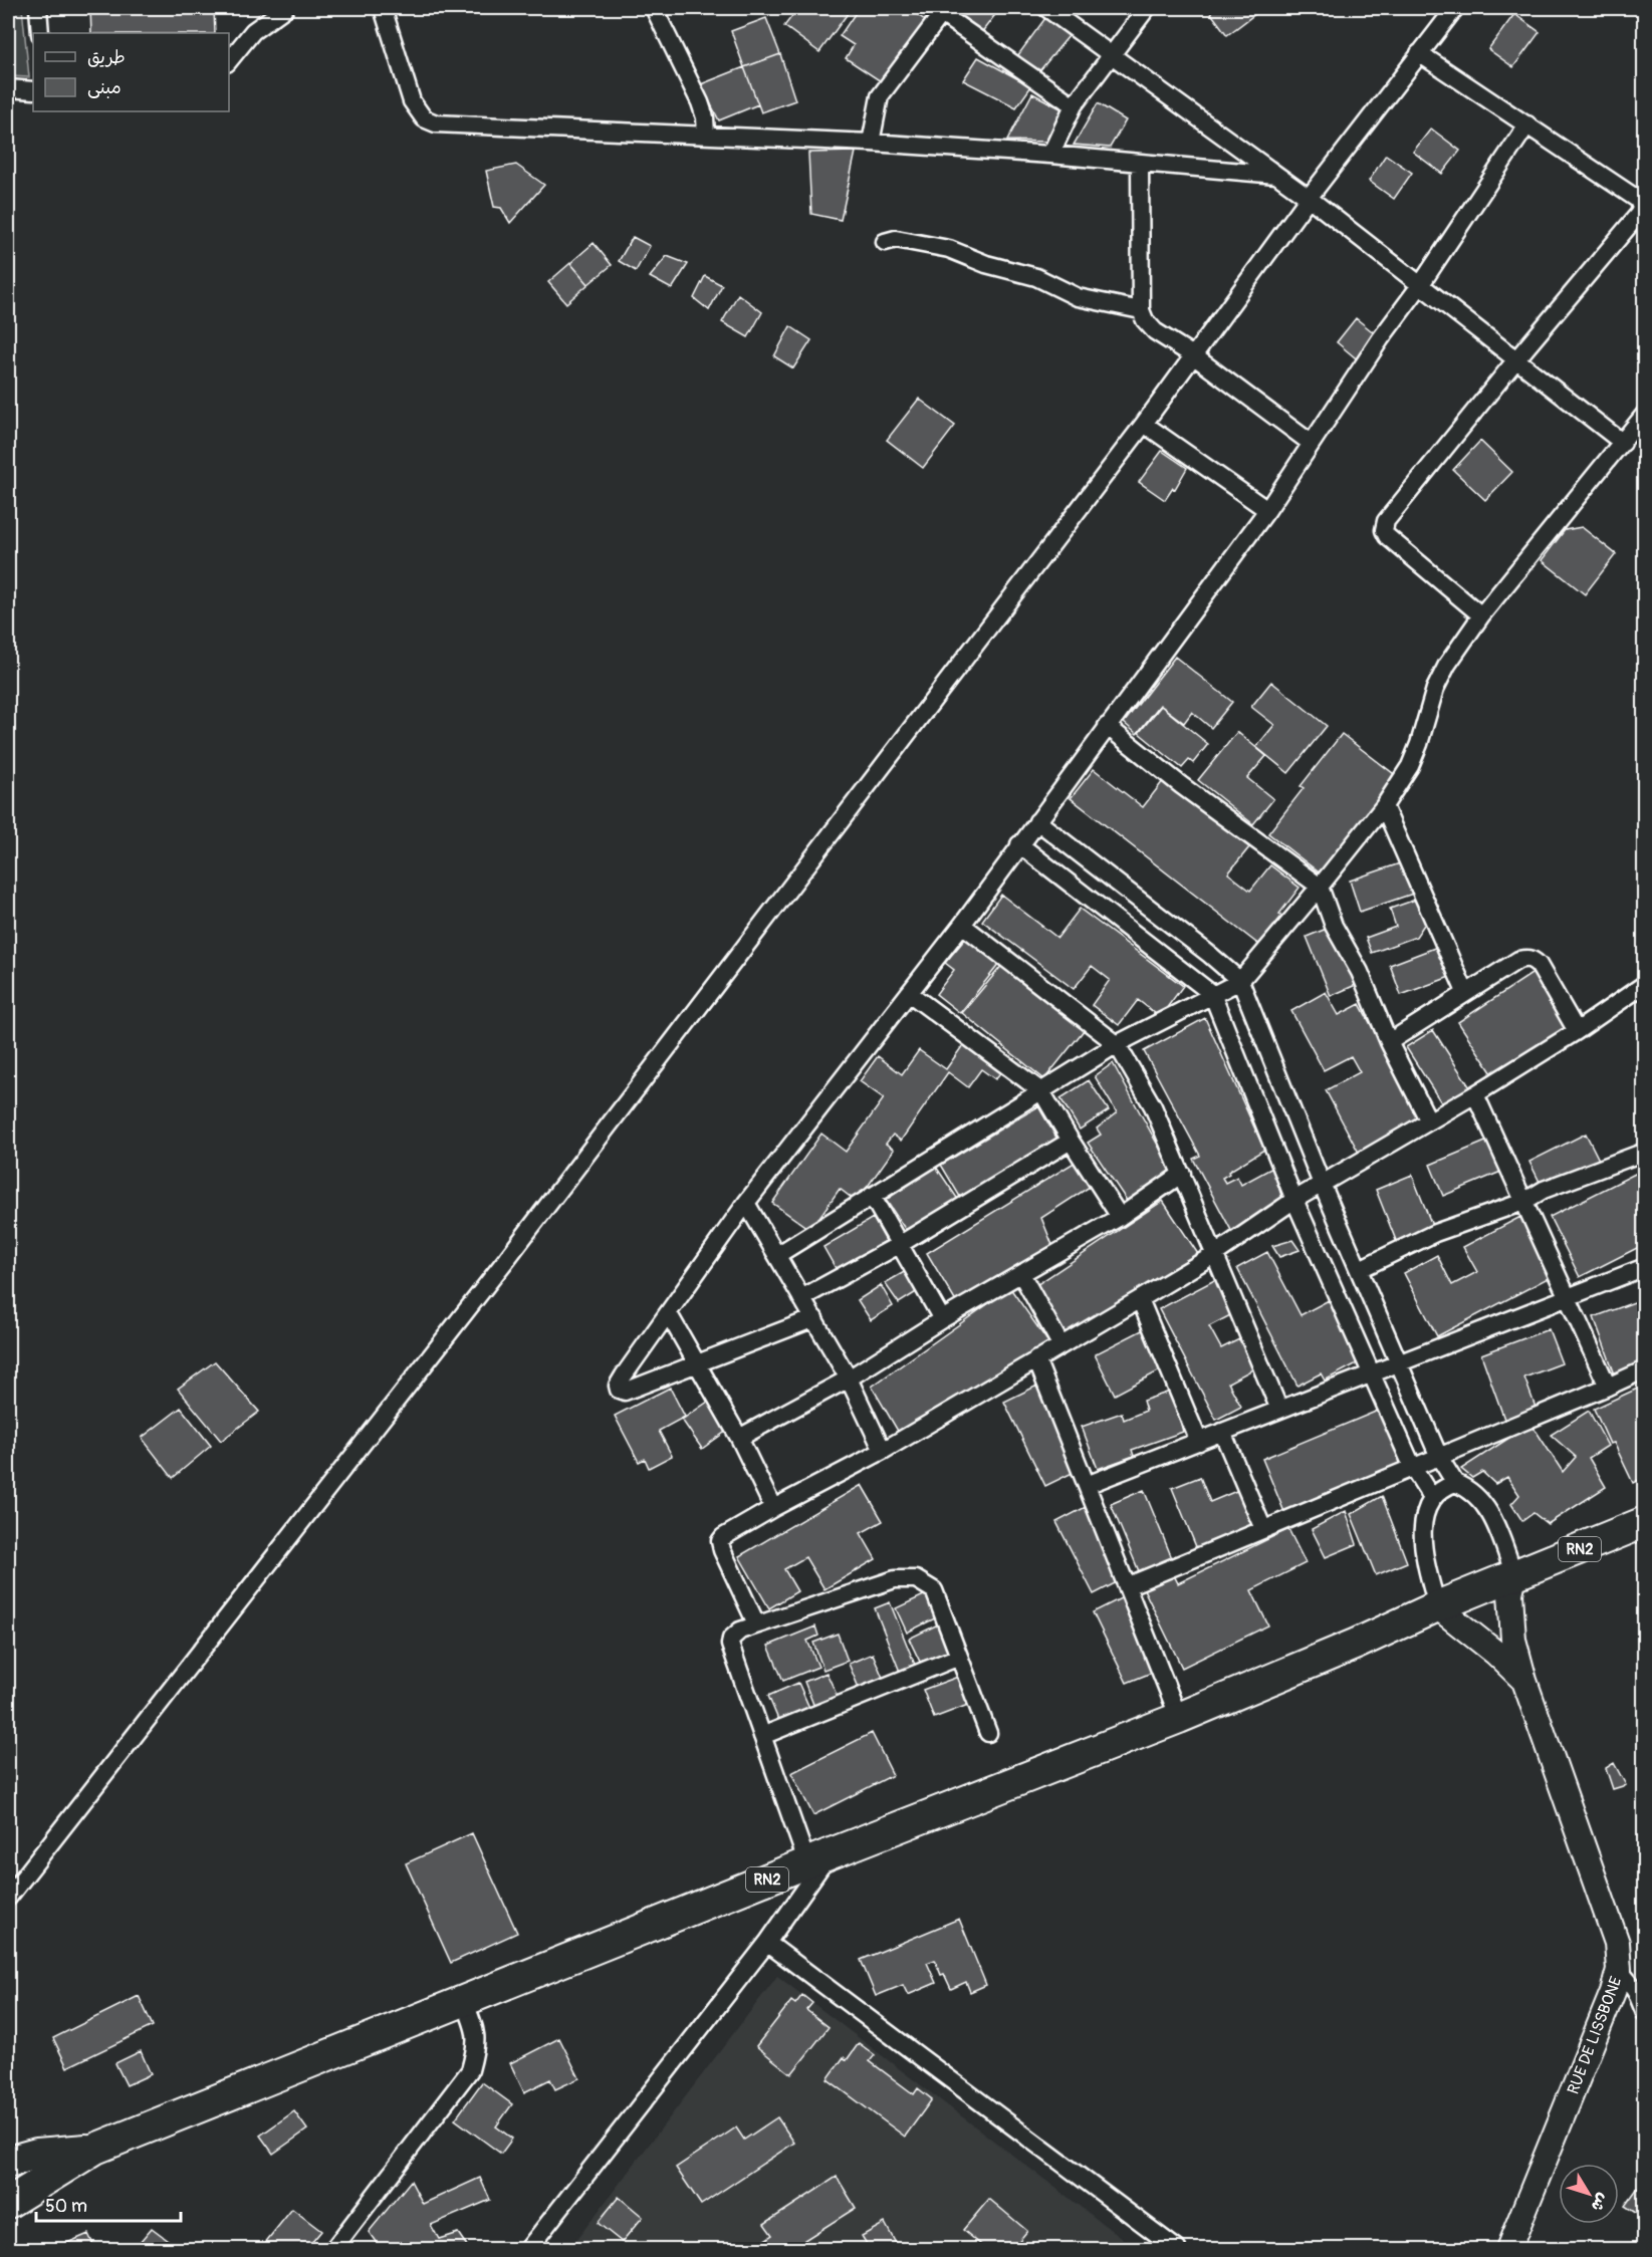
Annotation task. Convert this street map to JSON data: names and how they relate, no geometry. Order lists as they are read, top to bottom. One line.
{"streets":{"highway":["RN2"],"street":["RUE DE LISSBONE"]},"crossings":[["RN2","RUE DE LISSBONE"]],"legend":["طريق","مبنى"],"scale_bar":"50 m","north":"bottom right"}
